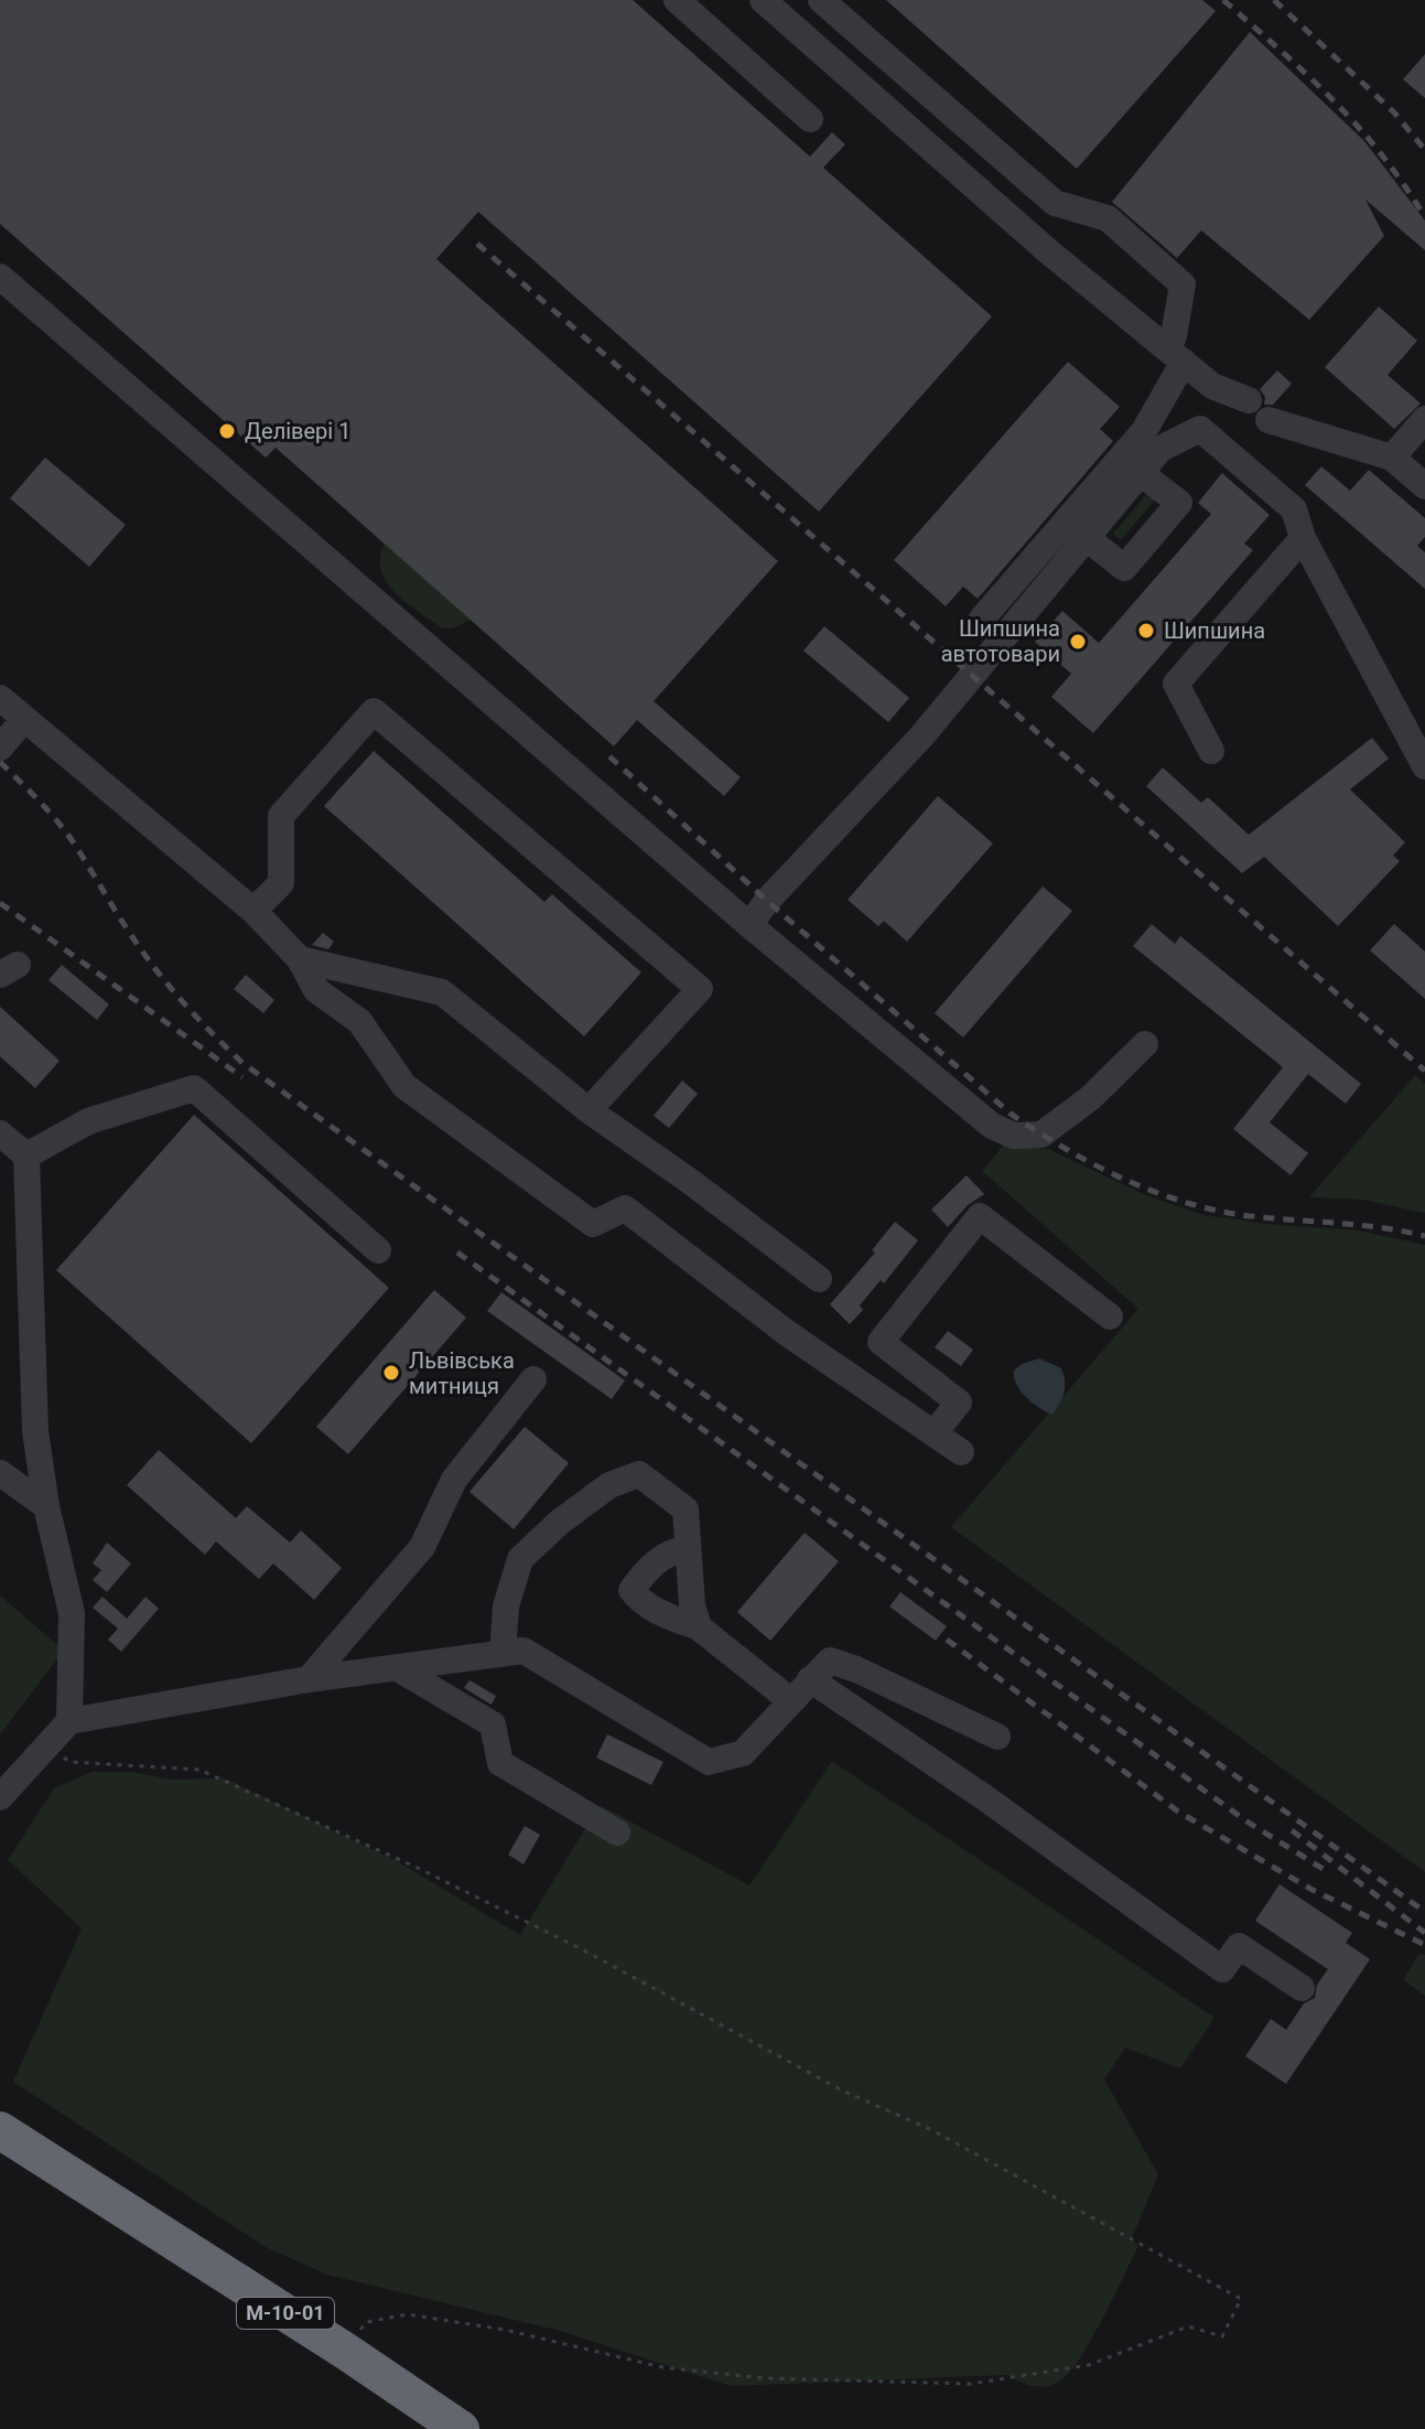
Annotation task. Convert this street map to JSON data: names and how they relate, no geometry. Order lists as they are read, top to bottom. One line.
{"streets":{"highway":["М-10-01"]},"places":["Делівері 1","Шипшина","Шипшина автотовари","Львівська митниця"]}
